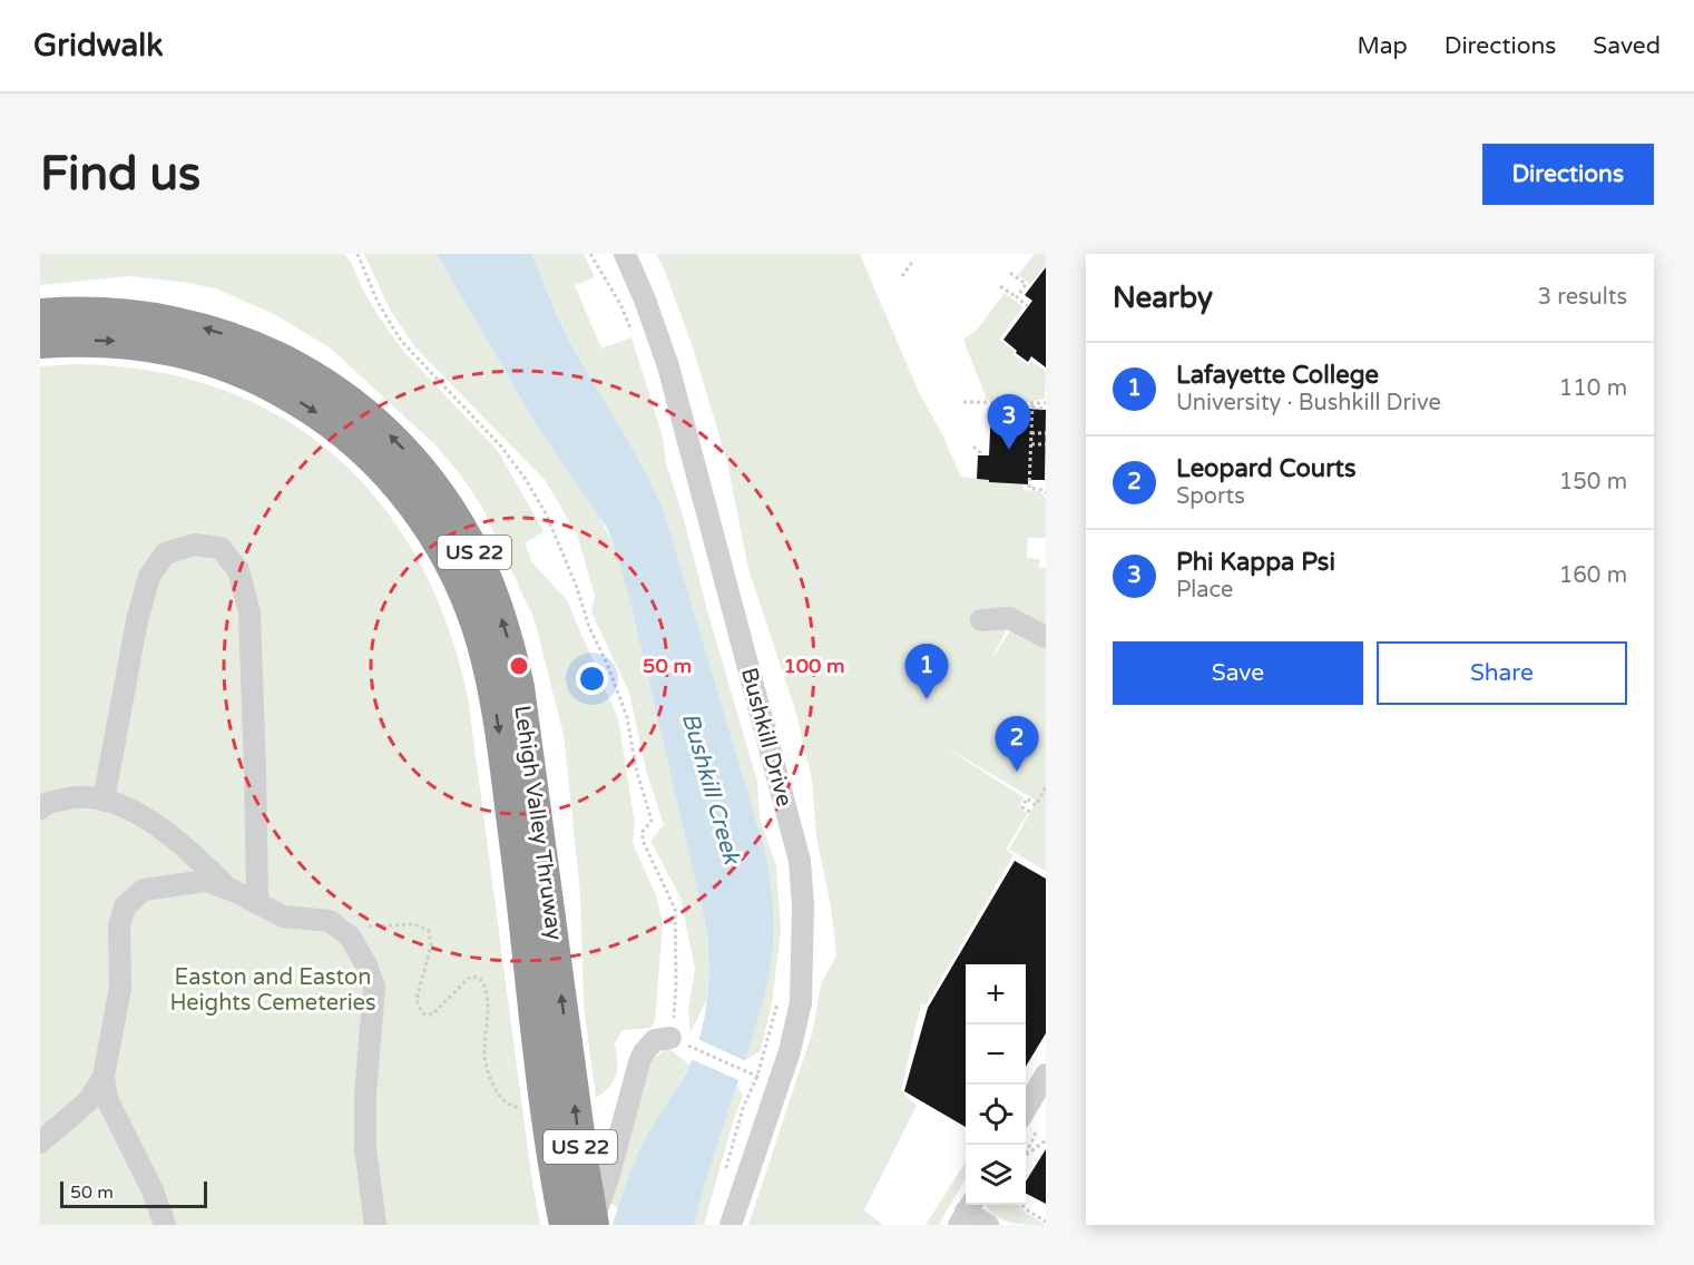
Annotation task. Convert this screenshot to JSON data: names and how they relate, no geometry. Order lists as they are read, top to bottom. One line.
{"streets":{"highway":["US 22","Lehigh Valley Thruway"],"street":["Bushkill Drive"]},"water":["Bushkill Creek"],"parks":["Easton and Easton Heights Cemeteries"],"scale_bar":"50 m","page":{"header":"Gridwalk","nav":["Map","Directions","Saved"],"buttons":["Directions",["Save","Share"]],"title":"Find us","heading":["Nearby","3 results"],"list":[{"mark":"1","name":"Lafayette College","note":"University · Bushkill Drive","value":"110 m"},{"mark":"2","name":"Leopard Courts","note":"Sports","value":"150 m"},{"mark":"3","name":"Phi Kappa Psi","note":"Place","value":"160 m"}],"pins":["3","1","2"],"map_buttons":["+","−"],"scale":"50 m"},"rings":["50 m","100 m"]}
